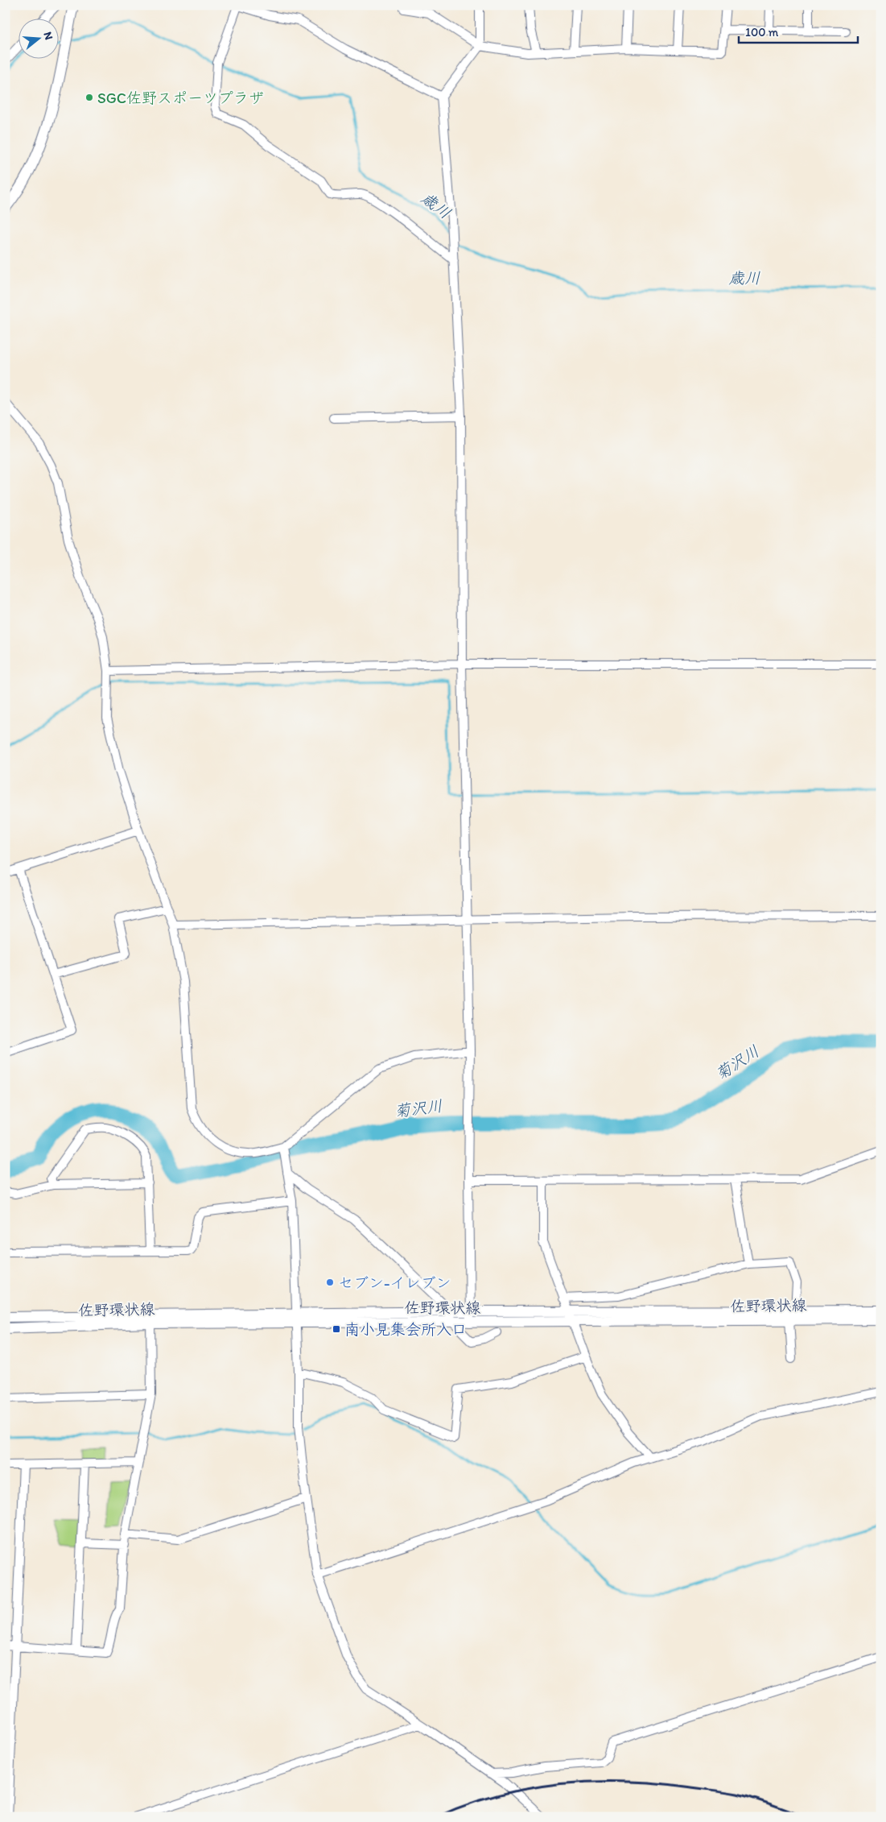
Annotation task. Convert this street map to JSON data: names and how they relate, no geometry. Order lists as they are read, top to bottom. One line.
{"streets":{"main road":["佐野環状線"]},"water":["歳川","菊沢川"],"places":{"other":["SGC佐野スポーツプラザ","セブン-イレブン"],"transit":["南小見集会所入口"]},"scale_bar":"100 m","north":"right"}
